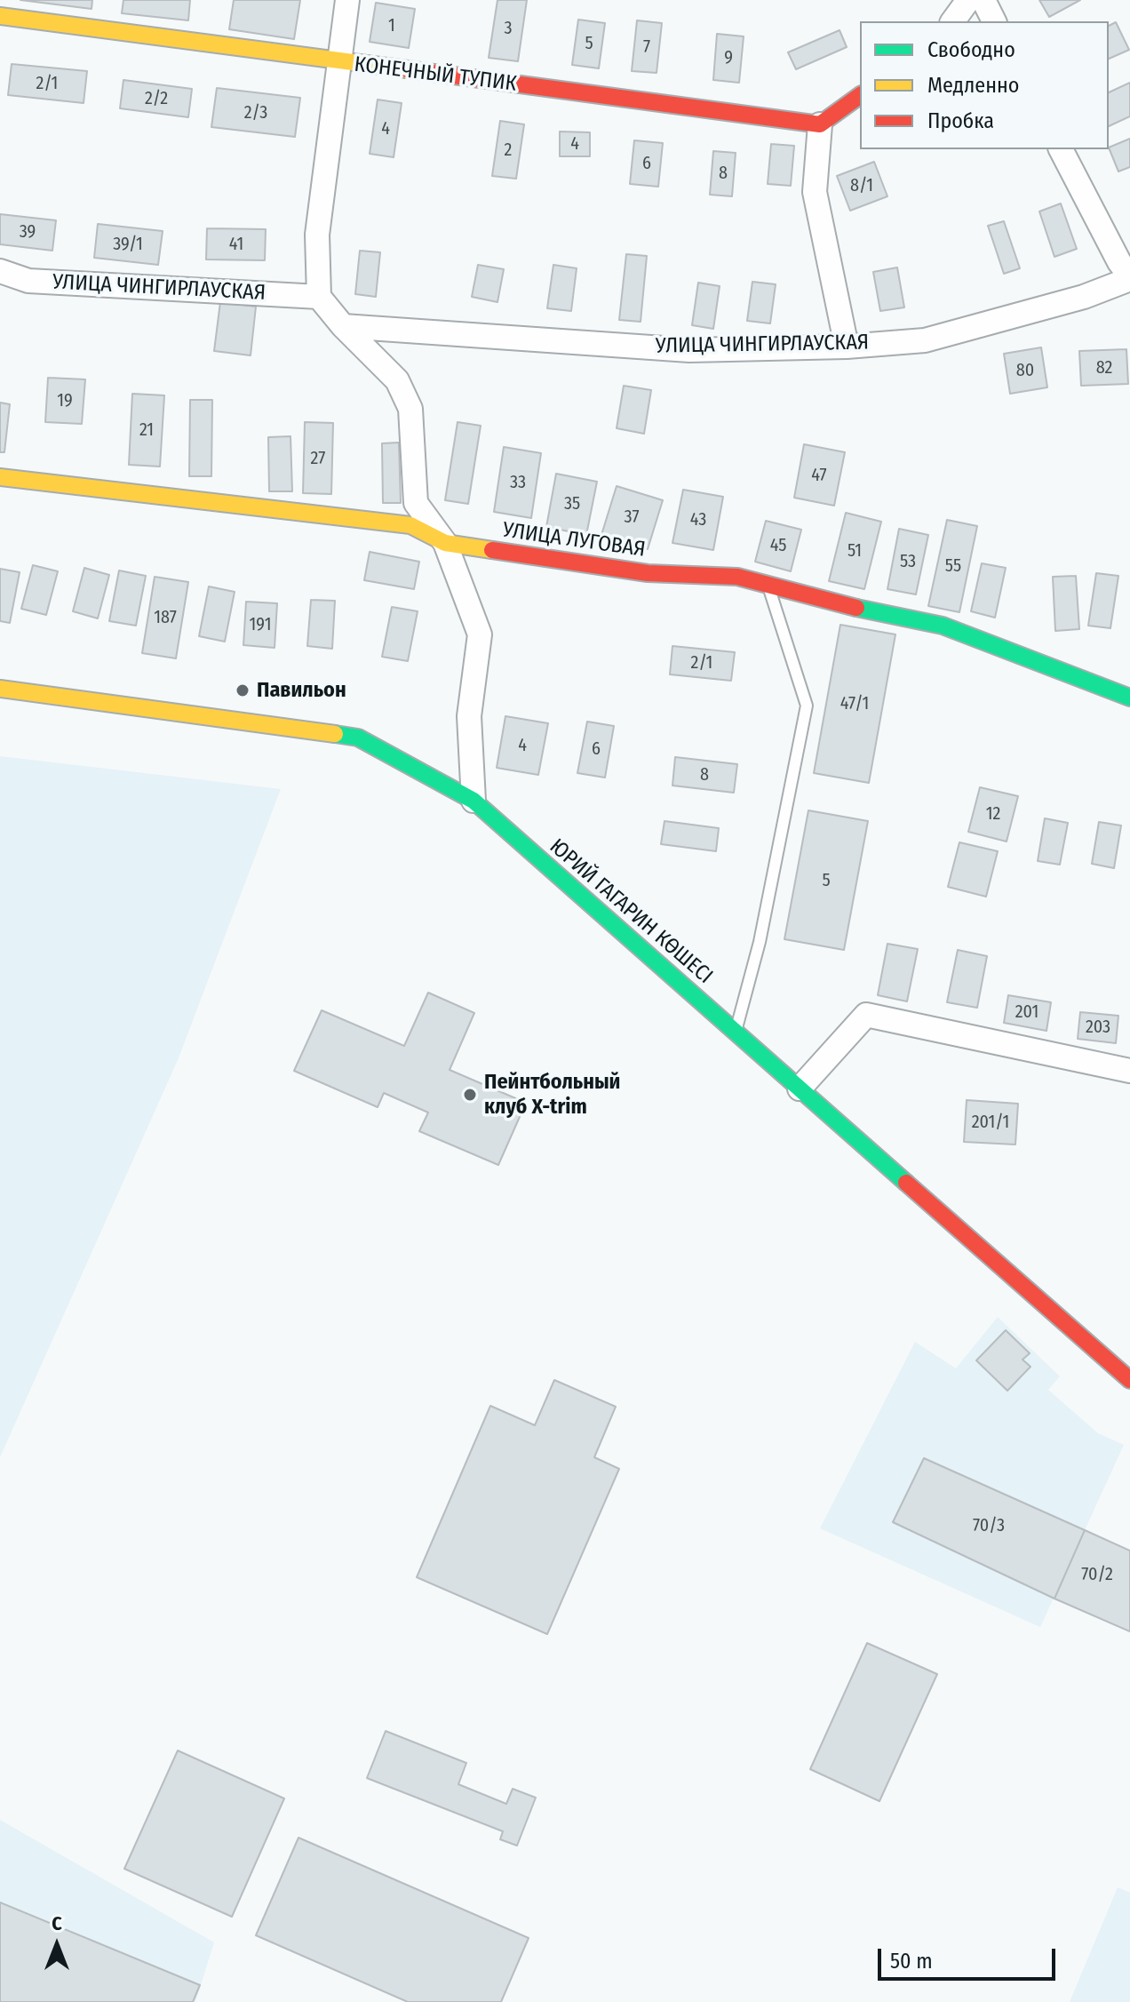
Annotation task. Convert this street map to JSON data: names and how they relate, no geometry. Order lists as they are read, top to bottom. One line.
{"streets":{"street":["КОНЕЧНЫЙ ТУПИК","УЛИЦА ЧИНГИРЛАУСКАЯ","УЛИЦА ЛУГОВАЯ","ЮРИЙ ГАГАРИН КӨШЕСІ"]},"places":["Павильон","Пейнтбольный клуб X-trim"],"house_numbers":["1","3","5","7","9","2/1","2/2","2/3","4","4","2","6","8","8/1","39","39/1","41","82","80","19","21","27","47","33","35","37","43","45","51","53","55","187","191","2/1","47/1","4","6","8","12","5","201","203","201/1","70/3","70/2"],"legend":["Свободно","Медленно","Пробка"],"scale_bar":"50 m","north":"top"}
